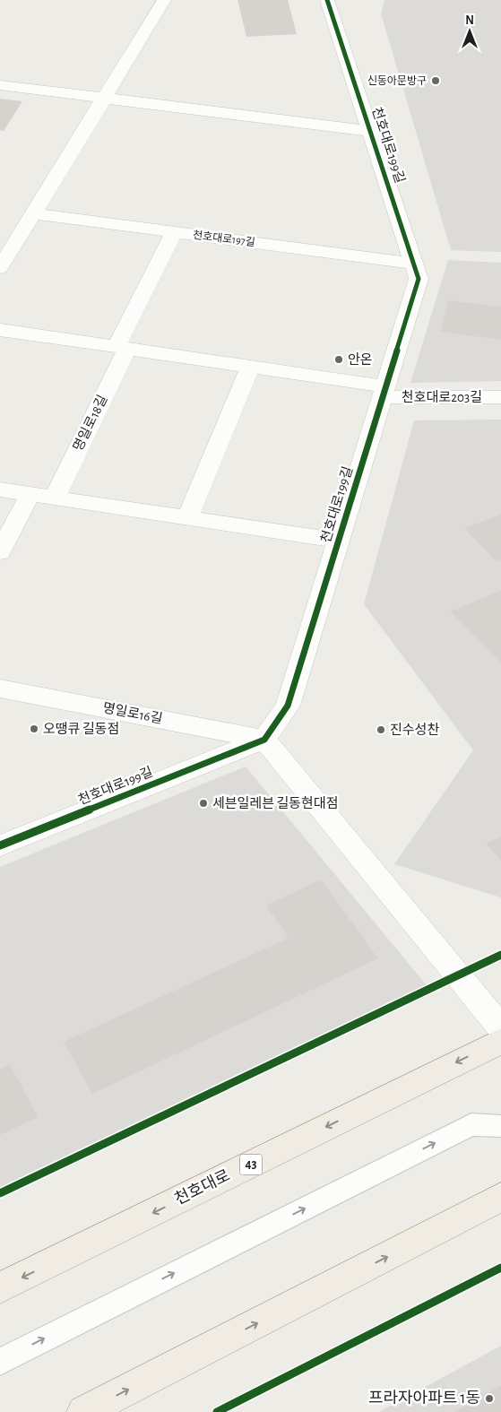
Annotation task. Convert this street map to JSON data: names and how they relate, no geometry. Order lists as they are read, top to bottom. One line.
{"streets":{"main road":["43","천호대로"],"street":["천호대로199길","천호대로197길","천호대로203길","명일로18길","명일로16길"]},"crossings":[["천호대로199길","천호대로197길"],["천호대로199길","천호대로203길"],["천호대로199길","명일로16길"],["천호대로197길","명일로18길"]],"places":["신동아문방구","안온","오땡큐 길동점","진수성찬","세븐일레븐 길동현대점","프라자아파트 1동"],"north":"top"}
